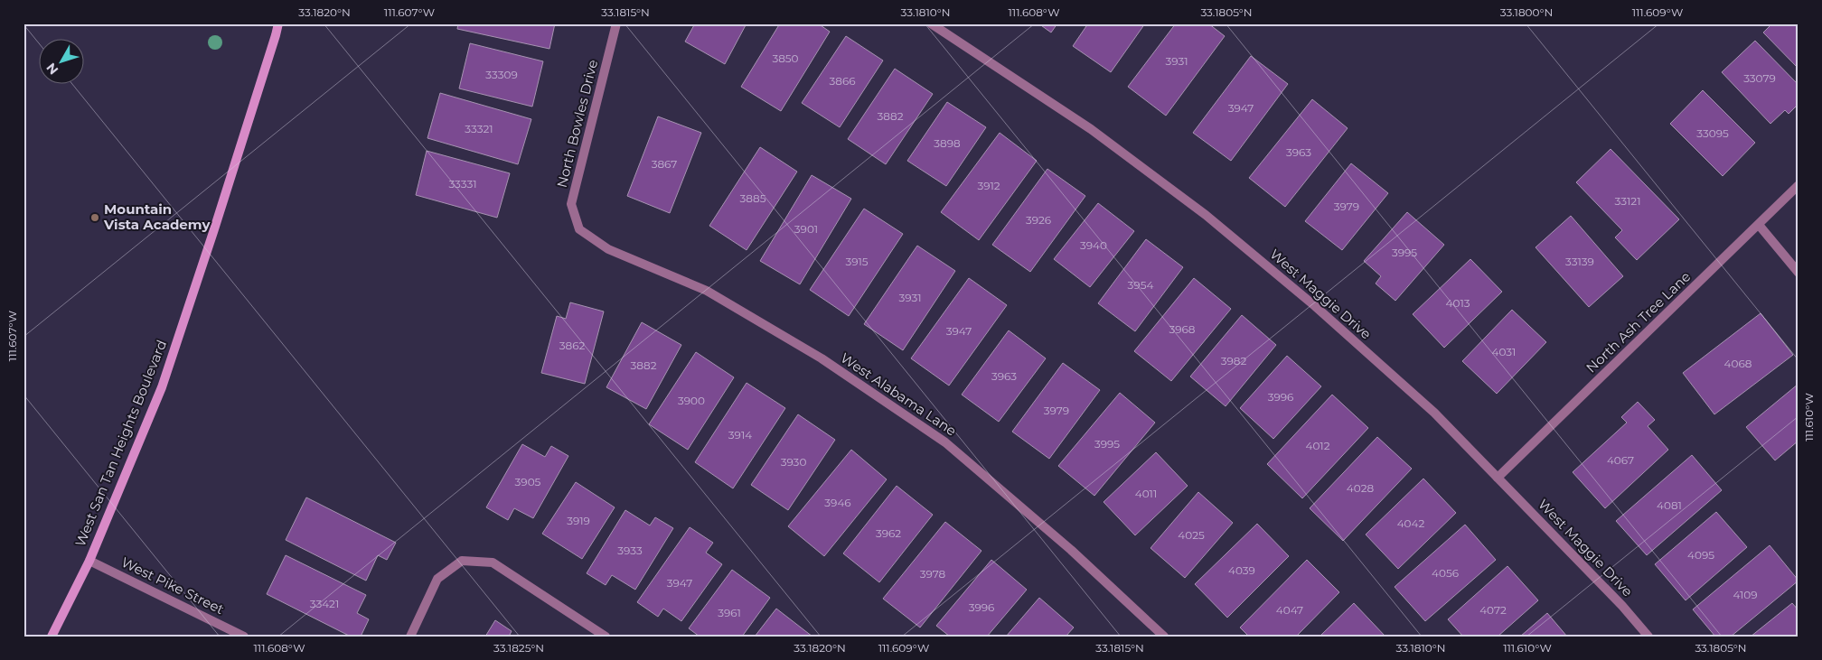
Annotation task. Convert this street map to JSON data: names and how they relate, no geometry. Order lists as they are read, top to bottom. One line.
{"streets":{"street":["North Bowles Drive","West Maggie Drive","North Ash Tree Lane","West Alabama Lane","West San Tan Heights Boulevard","West Pike Street"]},"crossings":[["North Bowles Drive","West Alabama Lane"],["West Maggie Drive","North Ash Tree Lane"],["West San Tan Heights Boulevard","West Pike Street"]],"places":["Mountain Vista Academy"],"house_numbers":["3850","3931","33309","33079","3866","3947","3882","33321","33095","3898","3963","3867","33331","3912","3885","33121","3979","3926","3901","3940","3995","3915","33139","3954","3931","4013","3968","3947","3862","4031","3982","4068","3882","3963","3996","3900","3979","3914","3995","4012","4067","3930","3905","4028","4011","3946","4081","3919","4042","3962","4025","3933","4095","4039","4056","3978","3947","4109","33421","3996","4047","4072","3961"],"north":"bottom left","coordinates":["33.1820°N","111.607°W","33.1815°N","33.1810°N","111.608°W","33.1805°N","33.1800°N","111.609°W","111.610°W","33.1825°N"]}
